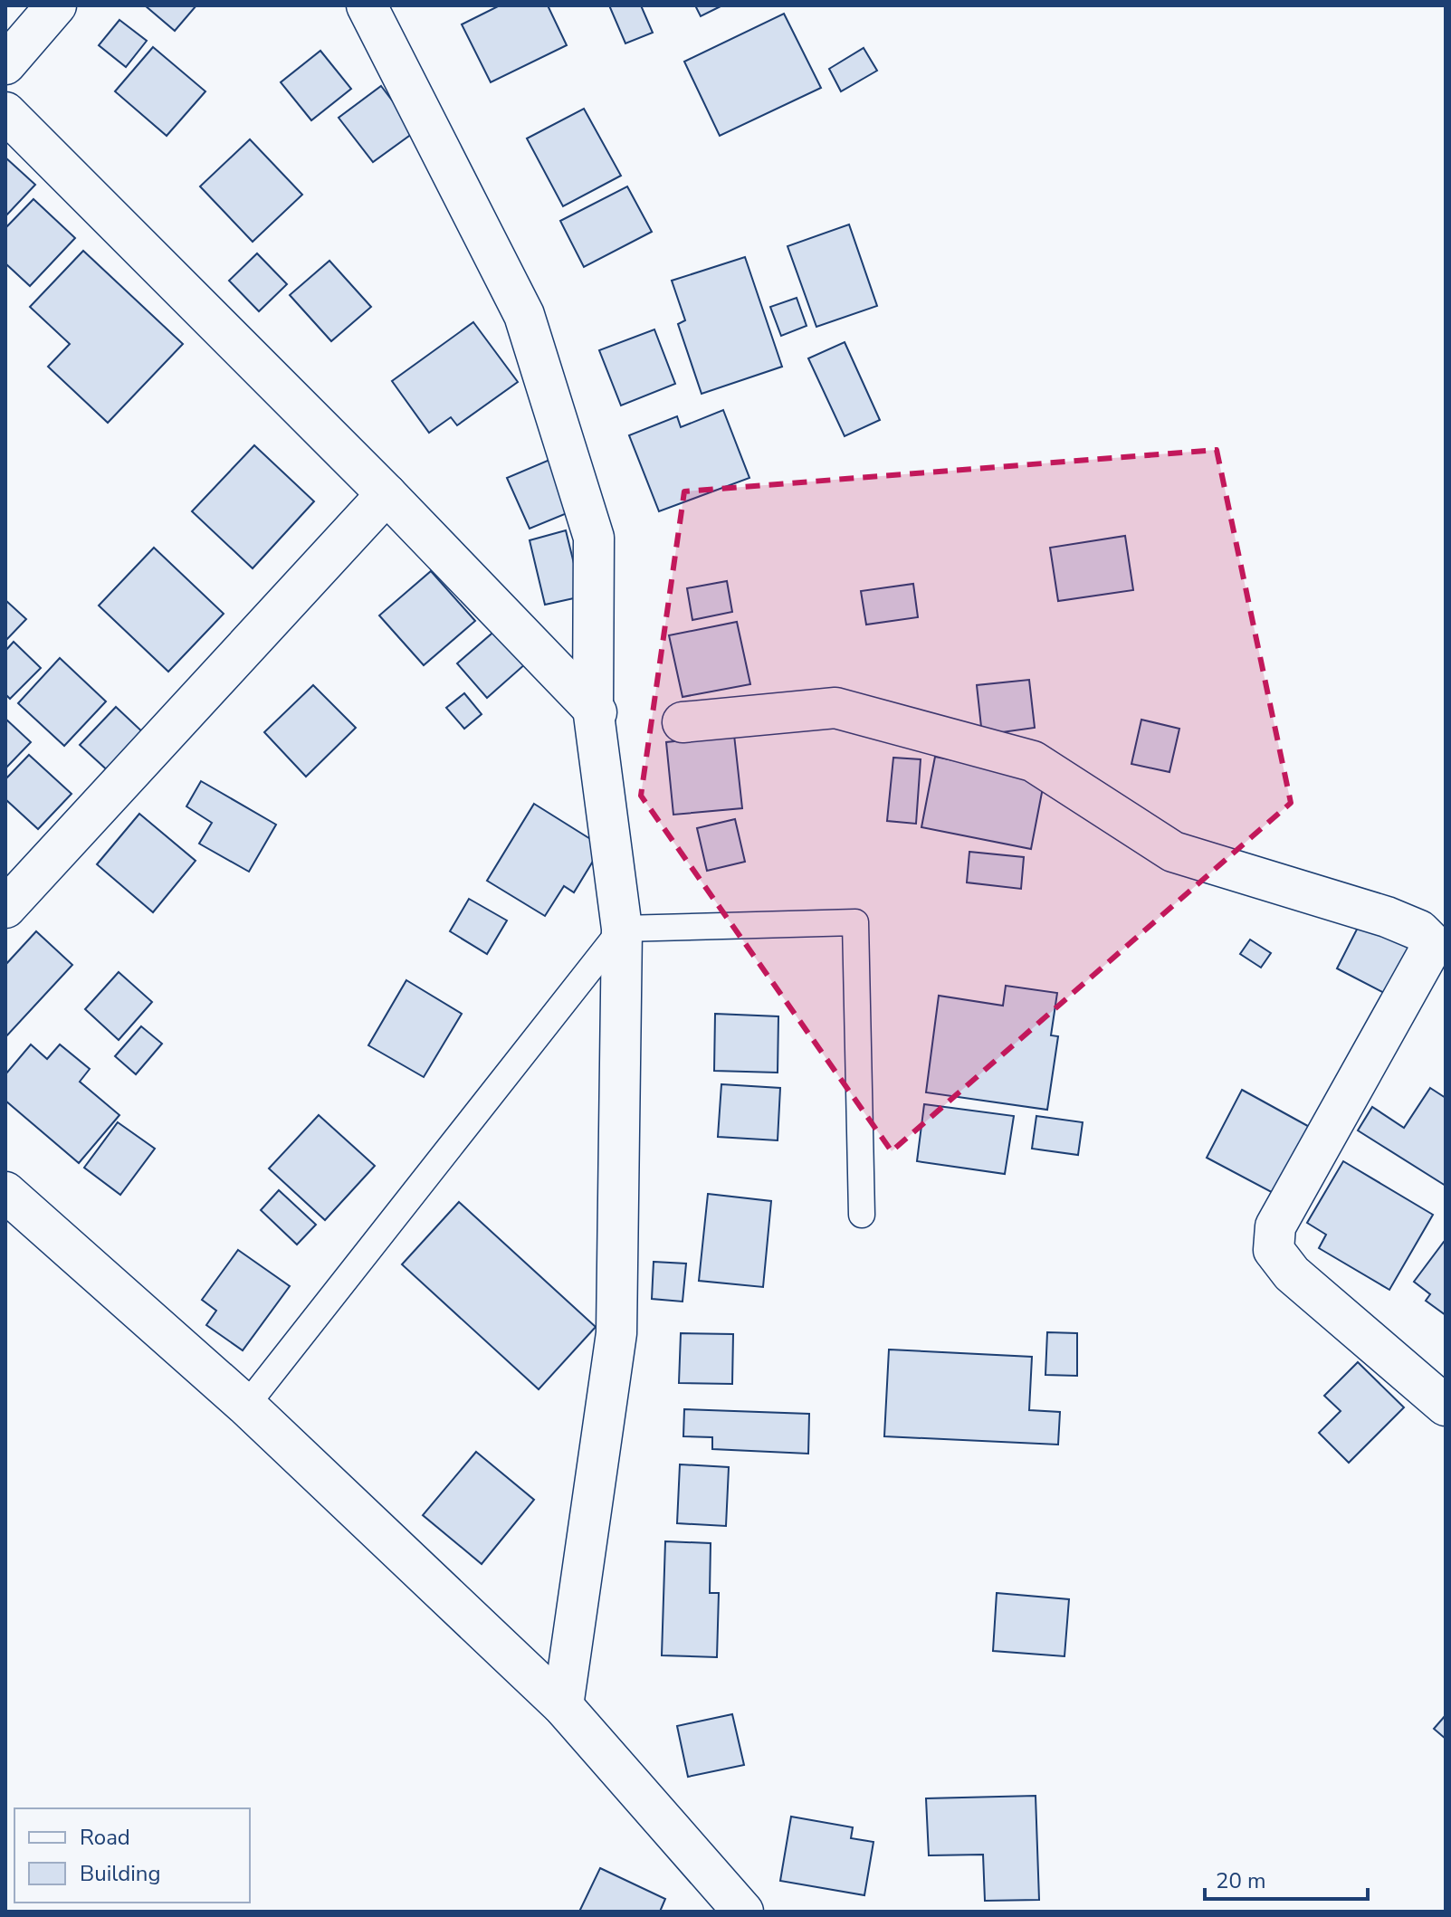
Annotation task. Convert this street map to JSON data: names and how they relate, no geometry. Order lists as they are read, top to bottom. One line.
{"legend":["Road","Building"],"scale_bar":"20 m"}
